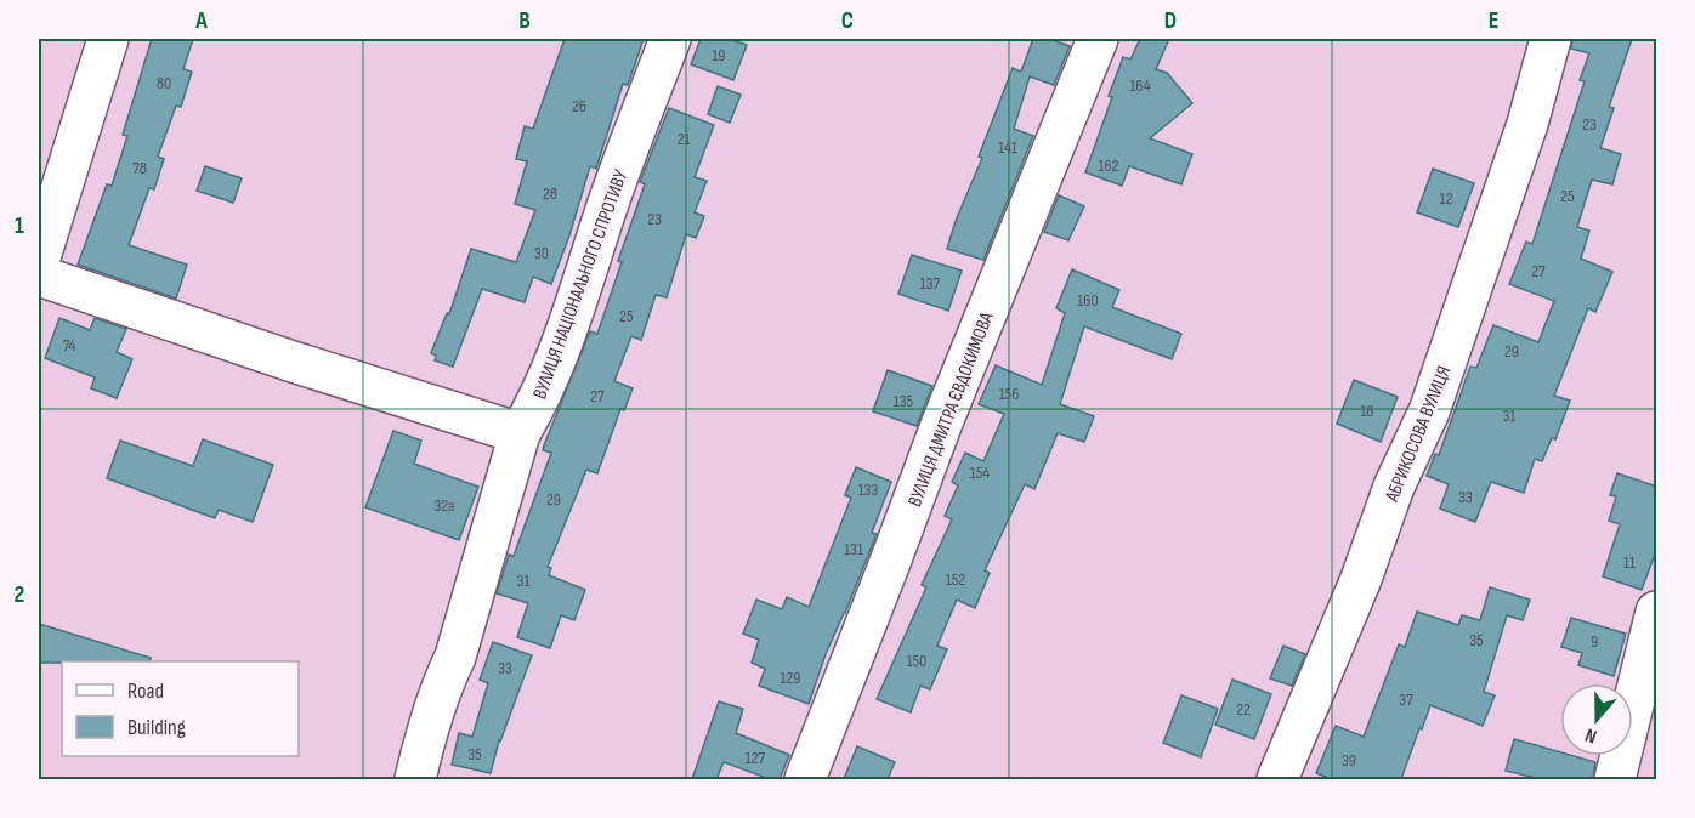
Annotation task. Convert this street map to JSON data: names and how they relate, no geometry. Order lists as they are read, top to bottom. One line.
{"streets":{"street":["ВУЛИЦЯ НАЦІОНАЛЬНОГО СПРОТИВУ","ВУЛИЦЯ ДМИТРА ЄВДОКИМОВА","АБРИКОСОВА ВУЛИЦЯ"]},"house_numbers":["19","80","164","26","23","21","141","162","78","28","25","12","23","30","27","137","160","25","74","29","156","27","135","18","31","154","133","33","29","32а","131","11","152","31","35","9","150","33","129","37","22","35","127","39"],"legend":["Road","Building"],"north":"bottom","grid":{"columns":["A","B","C","D","E"],"rows":["1","2"]}}
